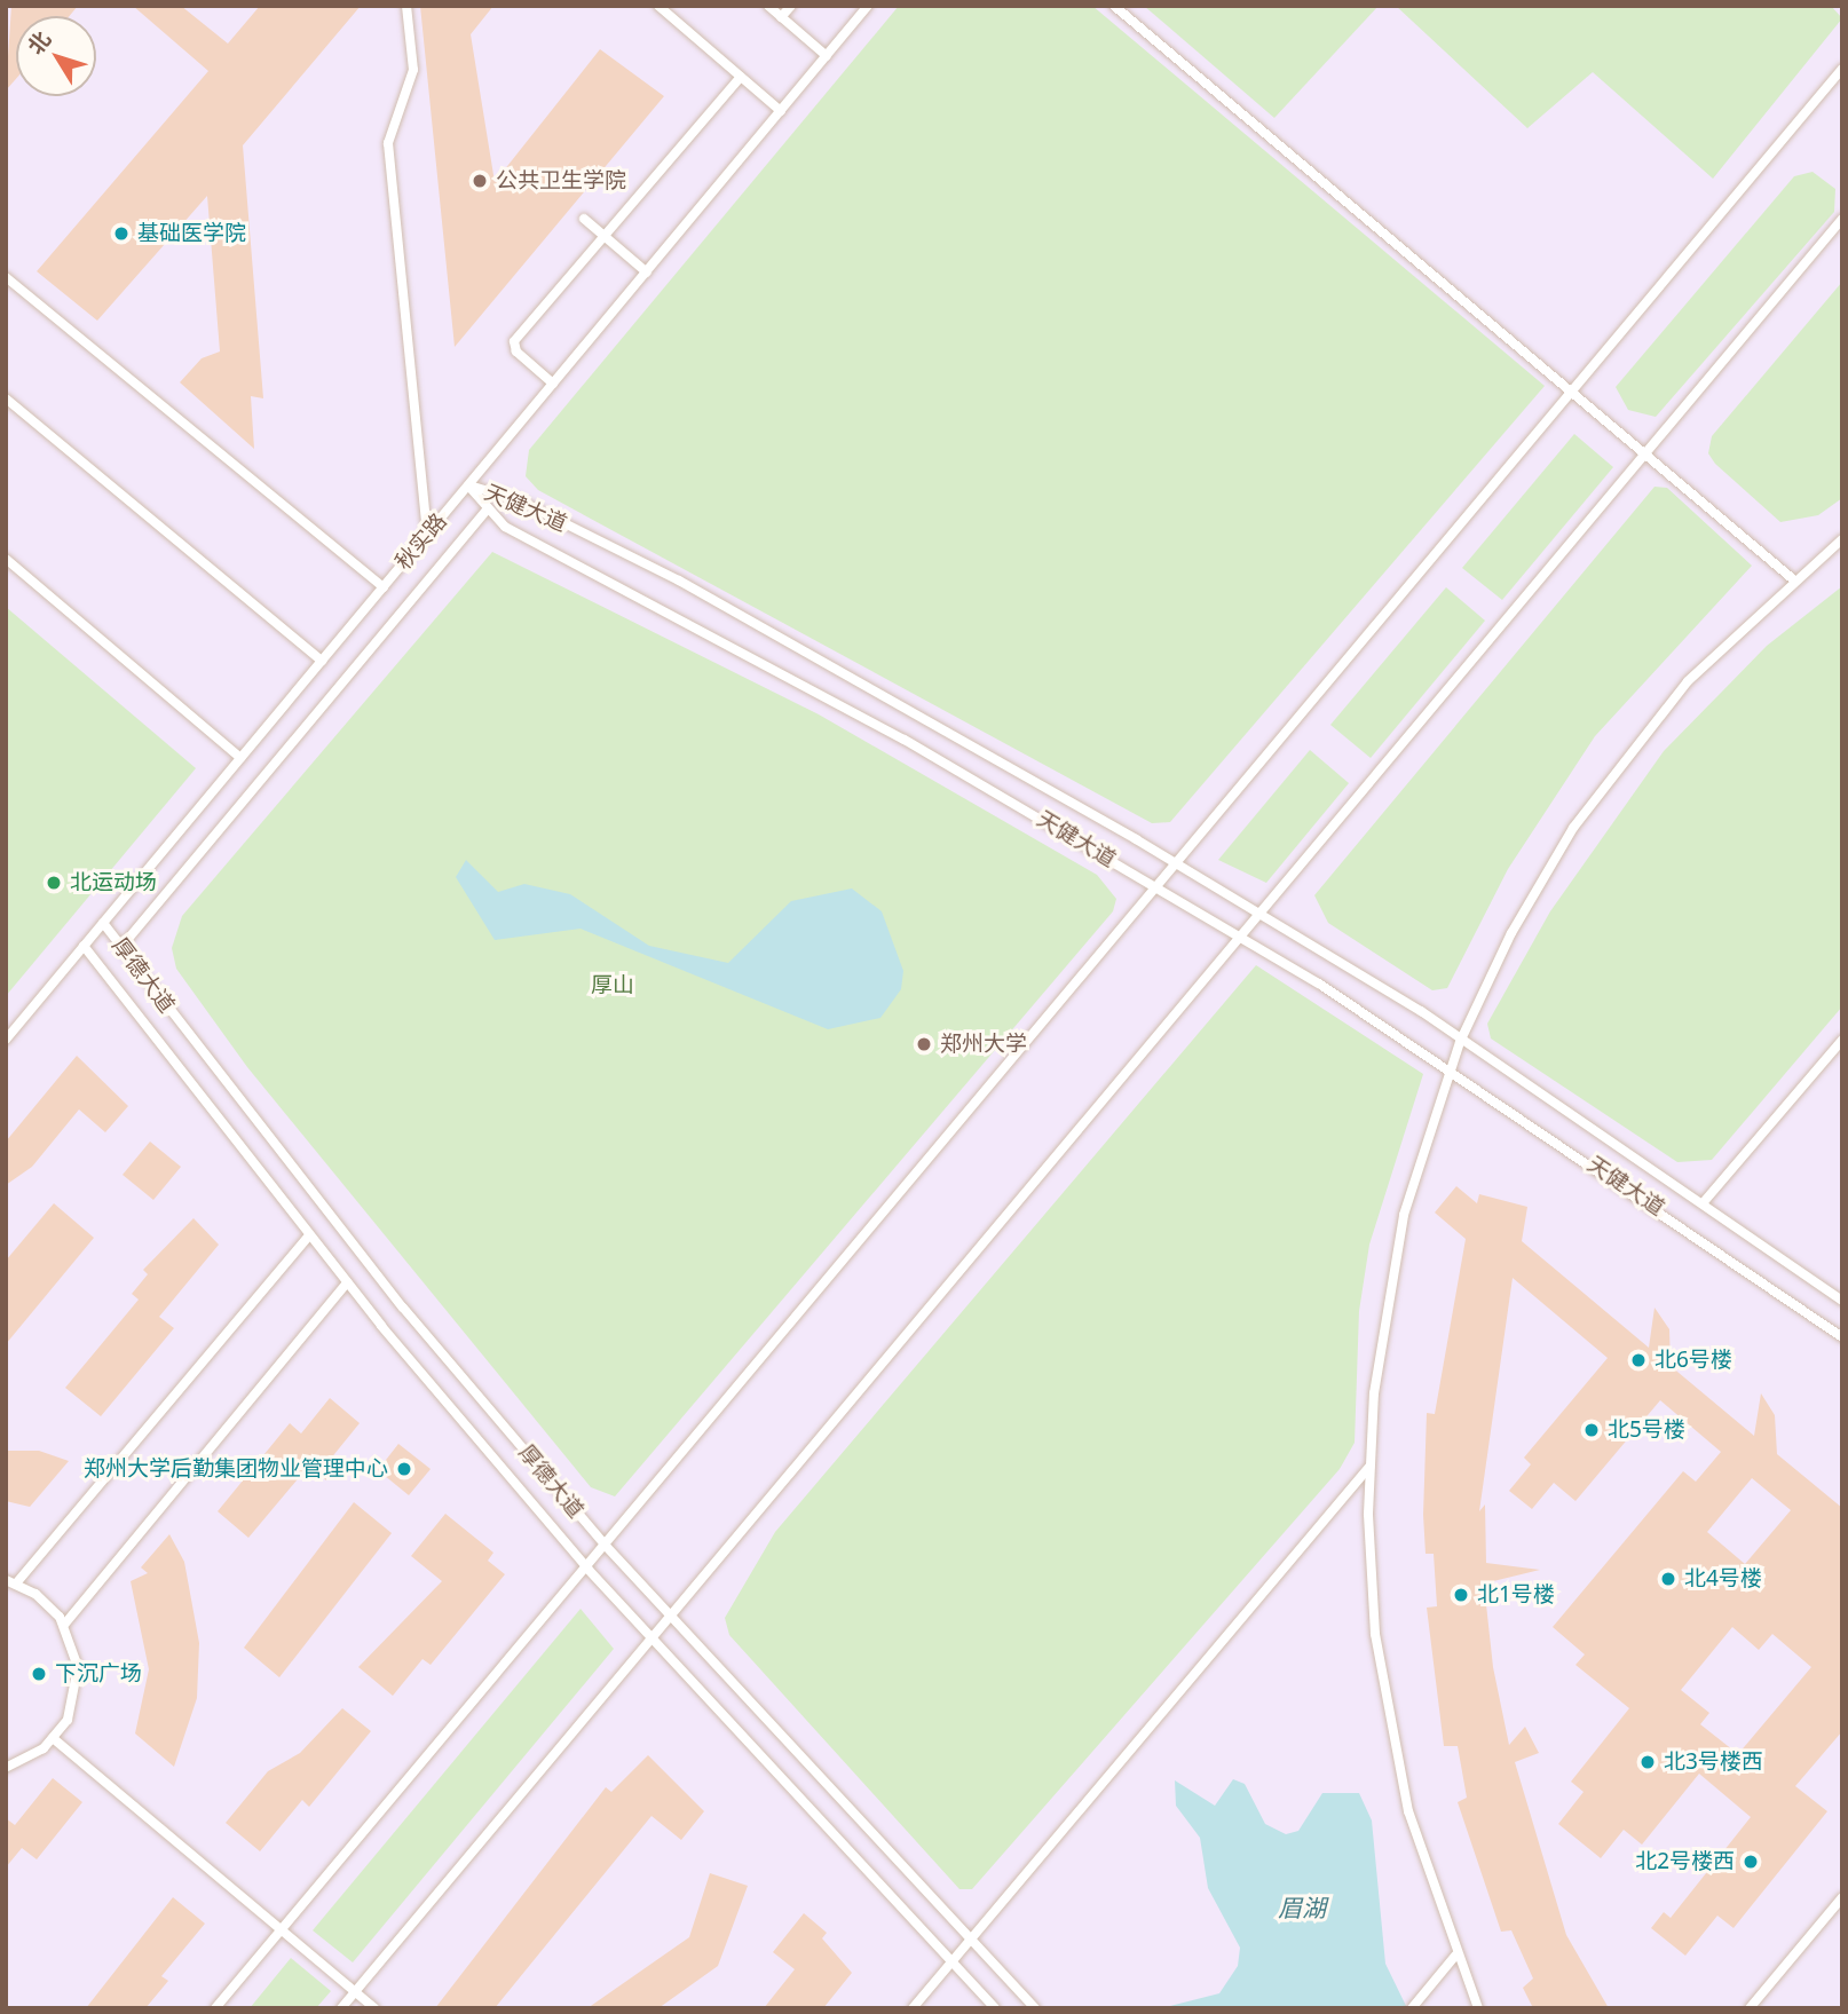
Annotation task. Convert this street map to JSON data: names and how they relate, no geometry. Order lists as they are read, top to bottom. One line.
{"streets":{"lane":["天健大道","秋实路","厚德大道"]},"crossings":[["天健大道","秋实路"],["秋实路","厚德大道"]],"water":["眉湖"],"parks":["厚山"],"places":["公共卫生学院","基础医学院","北运动场","郑州大学","北6号楼","北5号楼","郑州大学后勤集团物业管理中心","北4号楼","北1号楼","下沉广场","北3号楼西","北2号楼西"],"north":"top left"}
